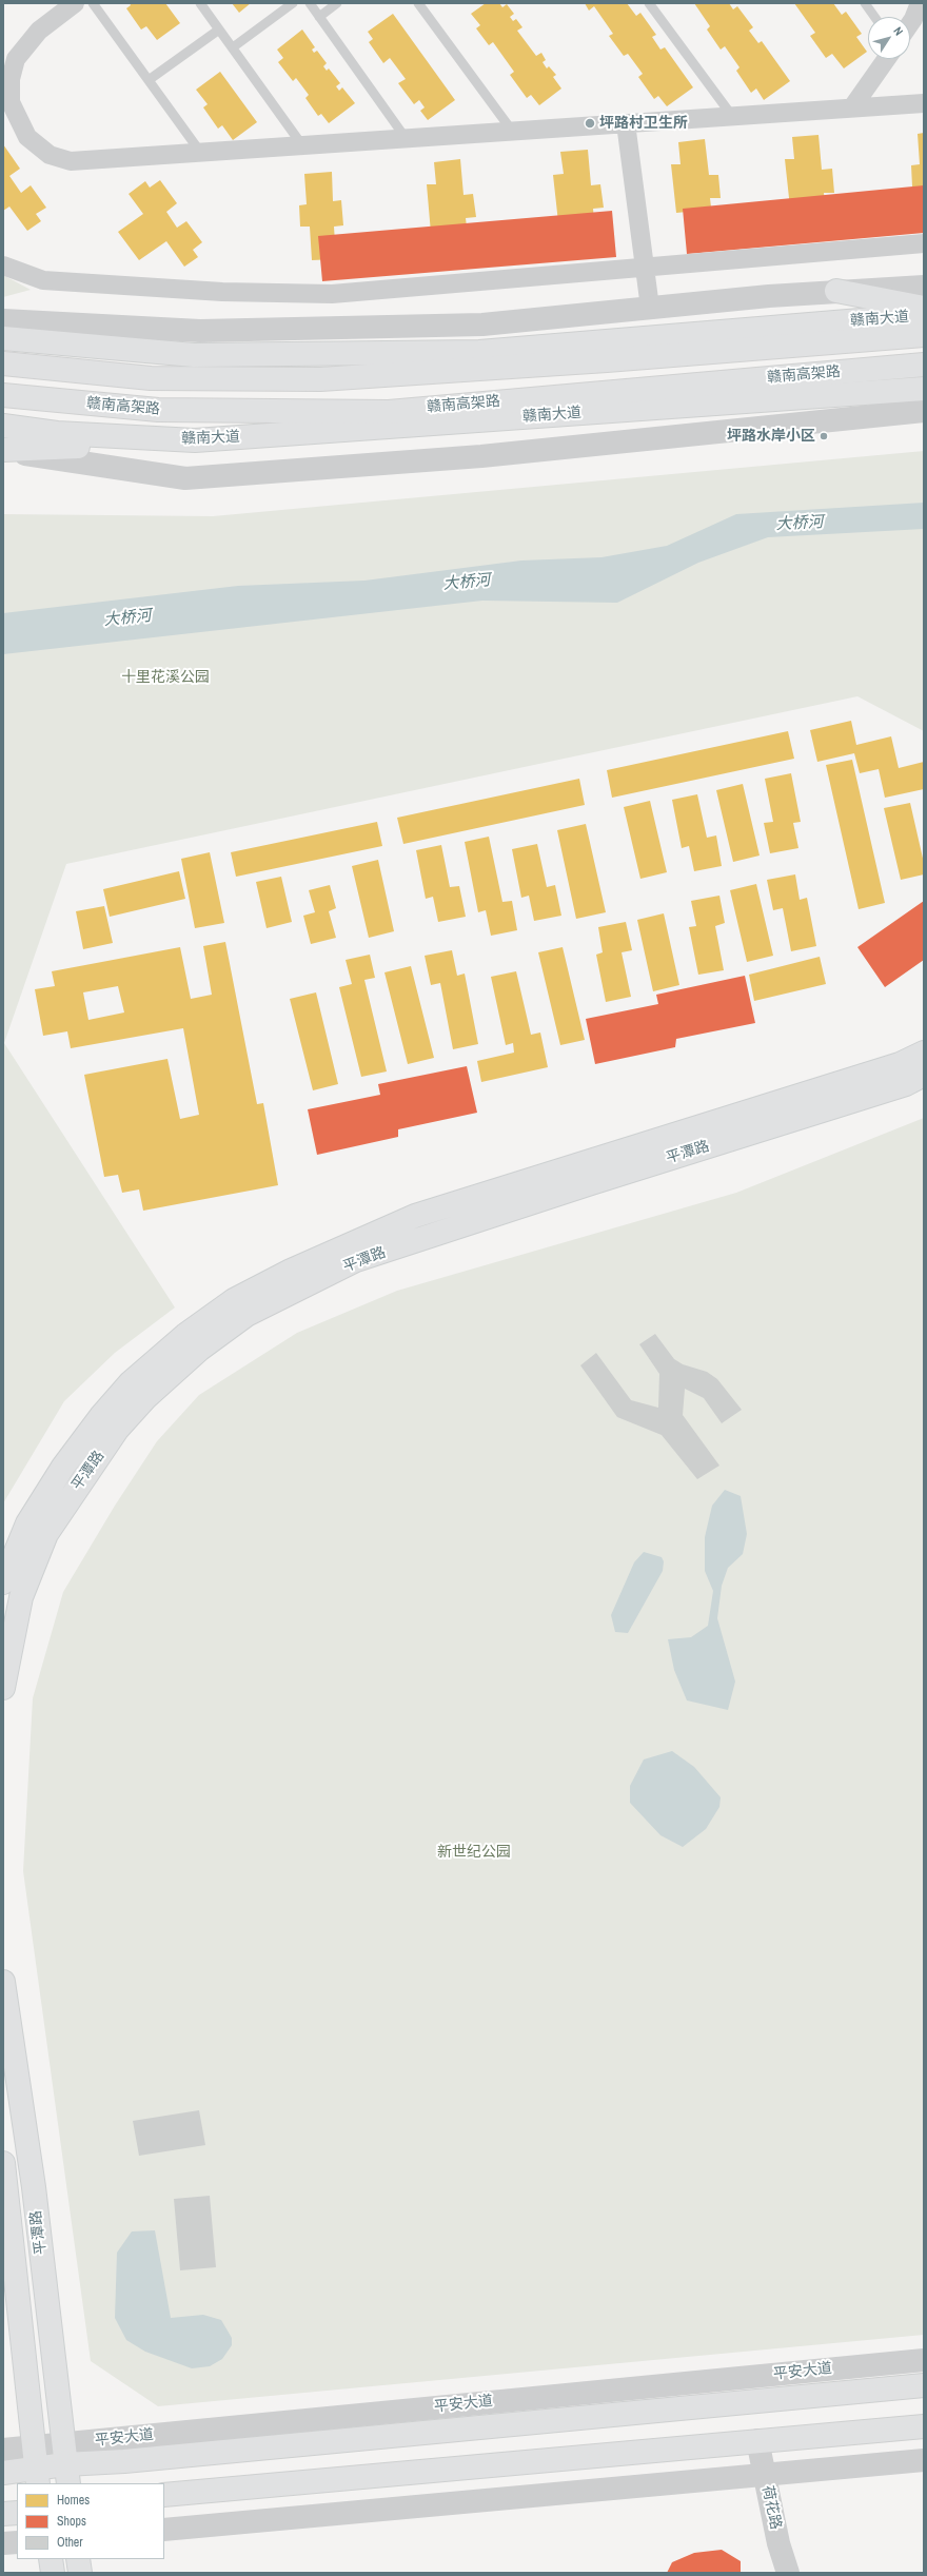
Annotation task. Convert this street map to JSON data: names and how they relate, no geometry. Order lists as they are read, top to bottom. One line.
{"streets":{"main road":["赣南大道","赣南高架路","平潭路","平安大道"],"street":["荷花路"]},"crossings":[["平潭路","平安大道"]],"water":["大桥河"],"parks":["十里花溪公园","新世纪公园"],"places":["坪路村卫生所","坪路水岸小区"],"legend":["Homes","Shops","Other"],"north":"top right"}
